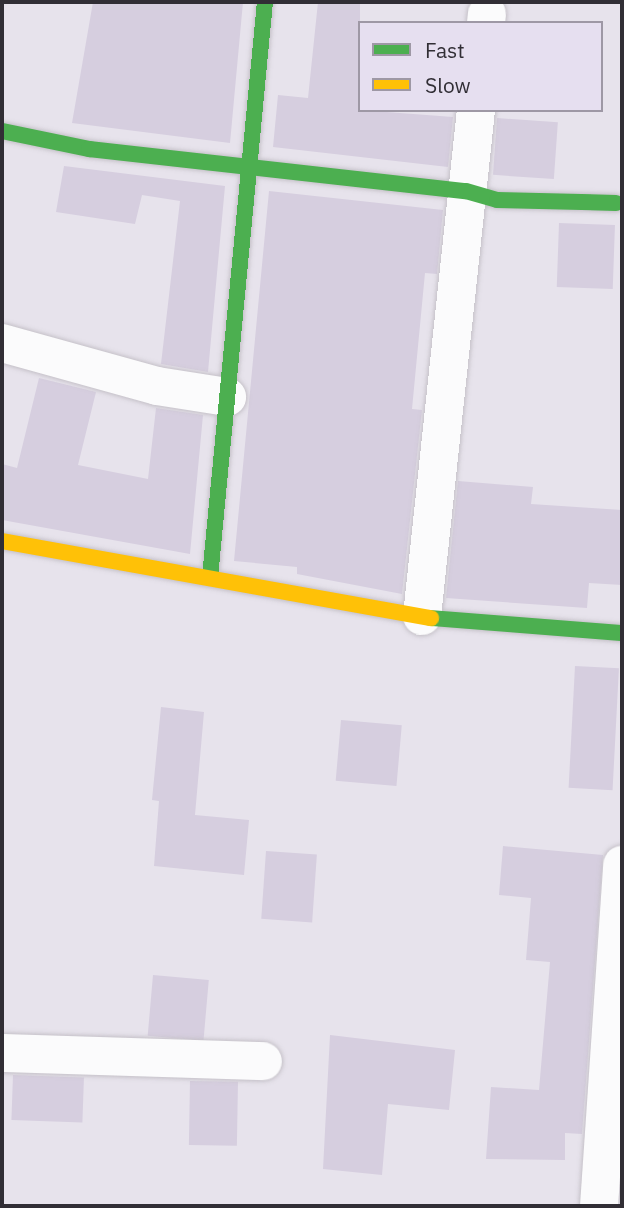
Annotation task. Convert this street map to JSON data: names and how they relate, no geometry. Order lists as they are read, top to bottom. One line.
{"legend":["Fast","Slow"]}
